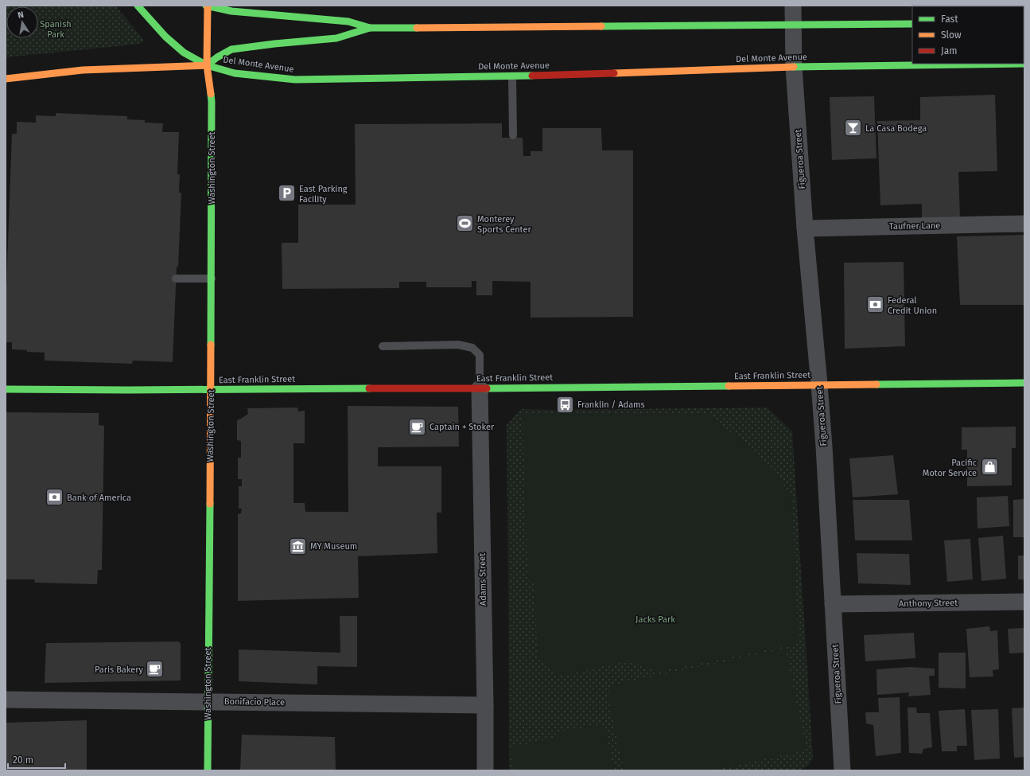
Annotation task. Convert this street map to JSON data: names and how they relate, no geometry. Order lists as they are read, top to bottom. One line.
{"streets":{"main road":["Del Monte Avenue","Washington Street","East Franklin Street"],"street":["Figueroa Street","Taufner Lane","Adams Street","Anthony Street","Bonifacio Place"]},"crossings":[["Del Monte Avenue","Figueroa Street"],["Del Monte Avenue","Washington Street"],["Figueroa Street","Taufner Lane"],["Figueroa Street","East Franklin Street"],["Figueroa Street","Anthony Street"],["Washington Street","East Franklin Street"],["Washington Street","Bonifacio Place"],["East Franklin Street","Adams Street"],["Adams Street","Bonifacio Place"]],"parks":["Spanish Park","Jacks Park"],"places":{"bar":["La Casa Bodega"],"parking":["East Parking Facility"],"sports":["Monterey Sports Center"],"bank":["Federal Credit Union","Bank of America"],"bus stop":["Franklin / Adams"],"cafe":["Captain + Stoker","Paris Bakery"],"shop":["Pacific Motor Service"],"museum":["MY Museum"]},"legend":["Fast","Slow","Jam"],"scale_bar":"20 m","north":"top"}
